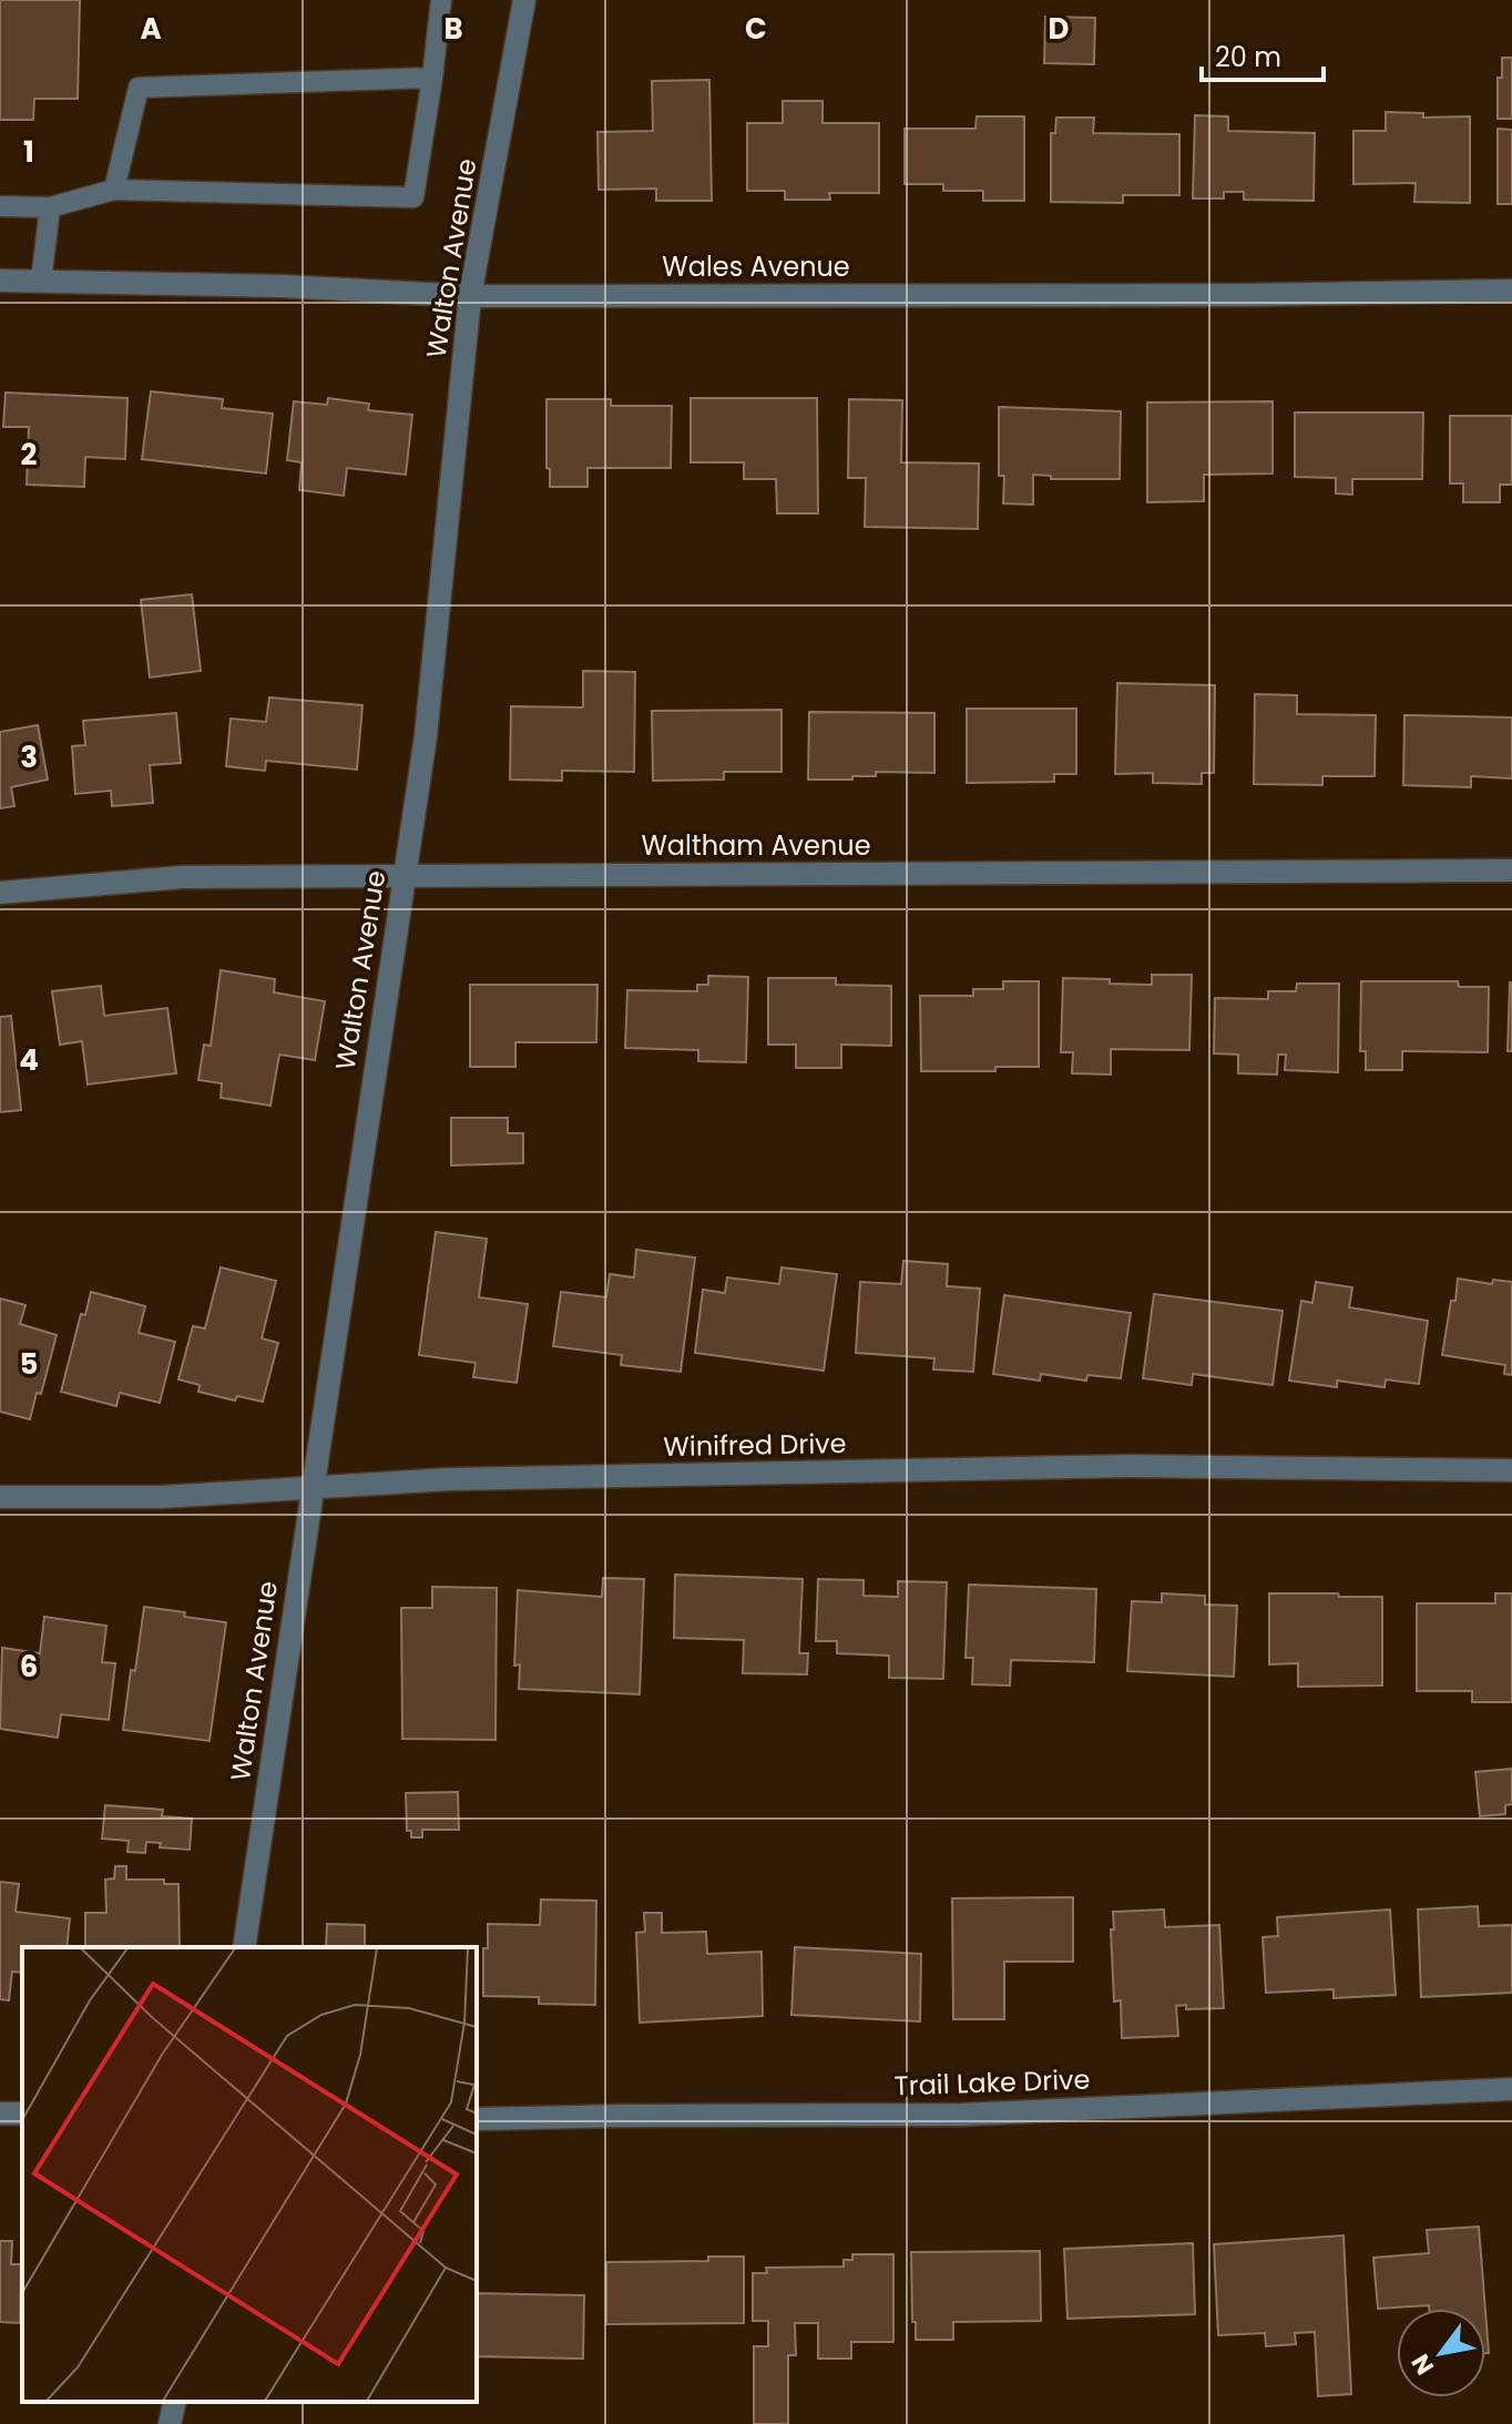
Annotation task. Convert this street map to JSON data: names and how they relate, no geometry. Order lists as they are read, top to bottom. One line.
{"streets":{"street":["Walton Avenue","Wales Avenue","Waltham Avenue","Winifred Drive","Trail Lake Drive"]},"crossings":[["Walton Avenue","Wales Avenue"],["Walton Avenue","Waltham Avenue"],["Walton Avenue","Winifred Drive"]],"scale_bar":"20 m","north":"bottom left","grid":{"columns":["A","B","C","D"],"rows":["1","2","3","4","5","6"]}}
